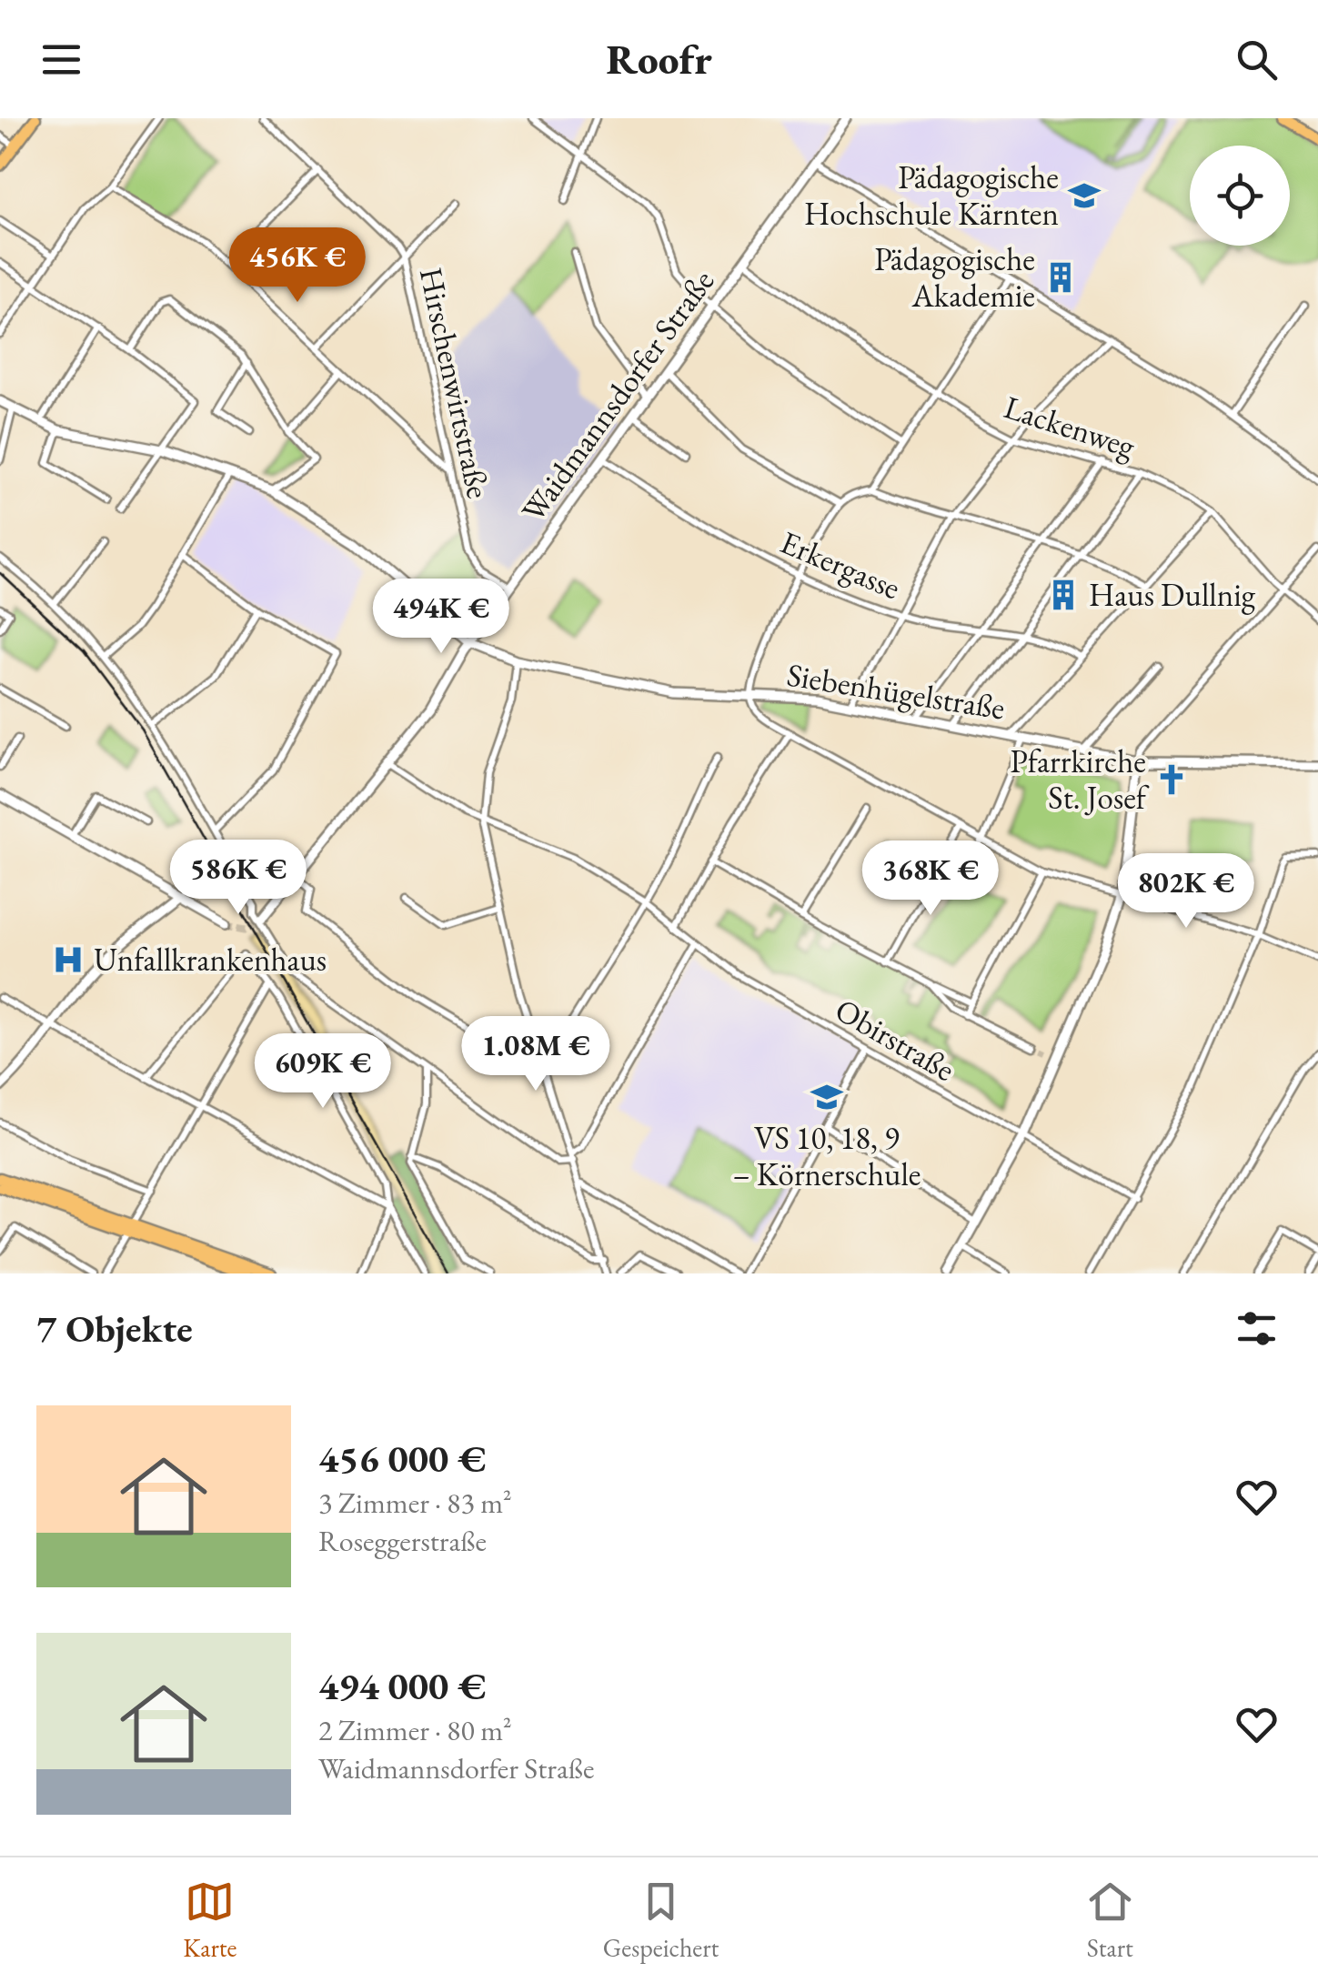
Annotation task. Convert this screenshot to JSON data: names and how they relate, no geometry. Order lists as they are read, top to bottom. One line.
{"streets":{"street":["Hirschenwirtstraße","Waidmannsdorfer Straße","Lackenweg","Erkergasse","Siebenhügelstraße","Obirstraße"]},"crossings":[["Hirschenwirtstraße","Waidmannsdorfer Straße"],["Waidmannsdorfer Straße","Lackenweg"],["Waidmannsdorfer Straße","Erkergasse"],["Waidmannsdorfer Straße","Siebenhügelstraße"],["Waidmannsdorfer Straße","Obirstraße"]],"places":{"school or university":["Pädagogische Hochschule Kärnten","VS 10, 18, 9 – Körnerschule"],"building":["Pädagogische Akademie","Haus Dullnig"],"church":["Pfarrkirche St. Josef"],"hospital":["Unfallkrankenhaus"]},"page":{"header":"Roofr","price":["456K €","494K €","586K €","368K €","802K €","1.08M €","609K €"],"heading":"7 Objekte","list":[{"name":"456 000 €","note":"3 Zimmer · 83 m² · Roseggerstraße"},{"name":"494 000 €","note":"2 Zimmer · 80 m² · Waidmannsdorfer Straße"}],"tabs":["Karte","Gespeichert","Start"]}}
